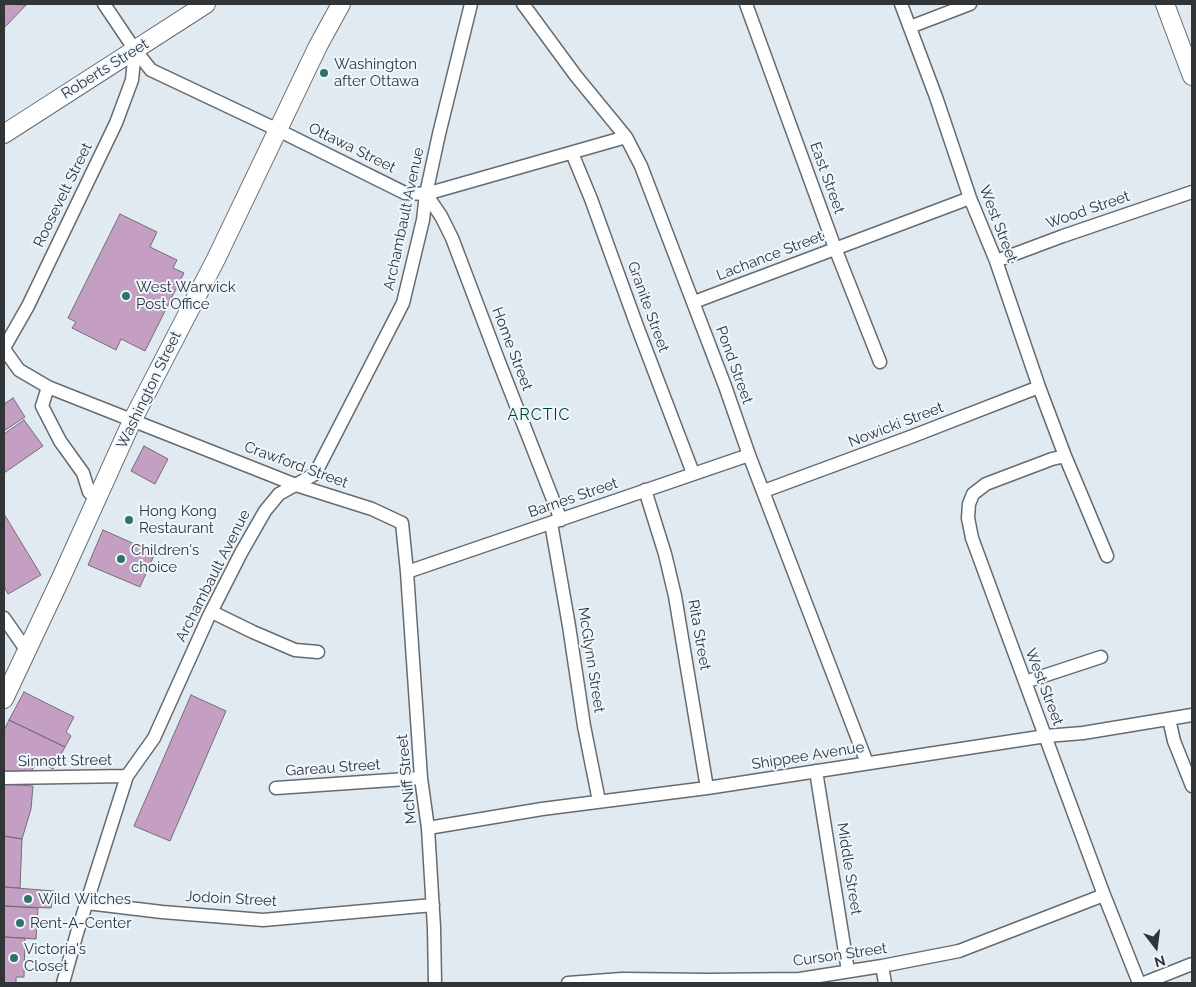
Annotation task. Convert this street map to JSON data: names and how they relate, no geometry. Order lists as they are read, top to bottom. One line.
{"streets":{"main road":["Roberts Street","Washington Street"],"street":["Ottawa Street","East Street","Roosevelt Street","Wood Street","Archambault Avenue","West Street","Lachance Street","Granite Street","Home Street","Pond Street","Nowicki Street","Crawford Street","Barnes Street","Rita Street","McGlynn Street","Shippee Avenue","Sinnott Street","Gareau Street","McNiff Street","Middle Street","Jodoin Street","Curson Street"]},"crossings":[["Roberts Street","Ottawa Street"],["Roberts Street","Roosevelt Street"],["Ottawa Street","Roosevelt Street"],["Ottawa Street","Archambault Avenue"],["Ottawa Street","Granite Street"],["Ottawa Street","Home Street"],["Ottawa Street","Pond Street"],["Ottawa Street","Washington Street"],["East Street","Lachance Street"],["Roosevelt Street","Crawford Street"],["Wood Street","West Street"],["Archambault Avenue","Home Street"],["Archambault Avenue","Crawford Street"],["Archambault Avenue","Sinnott Street"],["Archambault Avenue","Jodoin Street"],["West Street","Lachance Street"],["West Street","Nowicki Street"],["West Street","Shippee Avenue"],["West Street","Curson Street"],["Lachance Street","Pond Street"],["Granite Street","Barnes Street"],["Home Street","Barnes Street"],["Home Street","McGlynn Street"],["Pond Street","Nowicki Street"],["Pond Street","Barnes Street"],["Pond Street","Shippee Avenue"],["Washington Street","Crawford Street"],["Crawford Street","Barnes Street"],["Crawford Street","McNiff Street"],["Barnes Street","Rita Street"],["Barnes Street","McGlynn Street"],["Barnes Street","McNiff Street"],["Rita Street","Shippee Avenue"],["McGlynn Street","Shippee Avenue"],["Shippee Avenue","McNiff Street"],["Shippee Avenue","Middle Street"],["Gareau Street","McNiff Street"],["McNiff Street","Jodoin Street"],["Middle Street","Curson Street"]],"districts":["ARCTIC"],"places":["Washington after Ottawa","West Warwick Post Office","Hong Kong Restaurant","Children's choice","Wild Witches","Rent-A-Center","Victoria's Closet"],"north":"bottom"}
